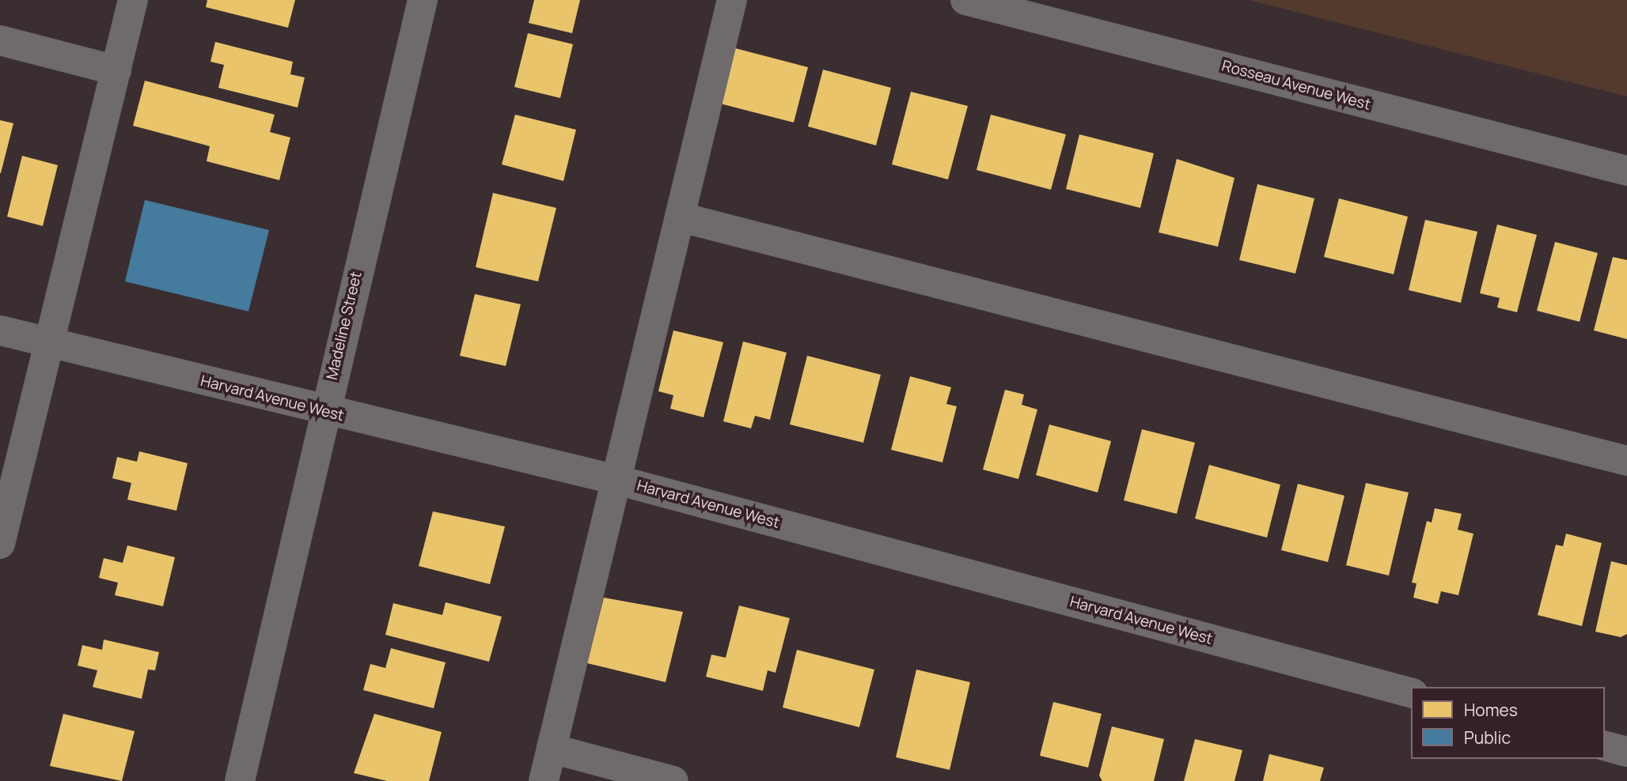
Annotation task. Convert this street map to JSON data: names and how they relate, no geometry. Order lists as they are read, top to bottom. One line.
{"streets":{"street":["Rosseau Avenue West","Madeline Street","Harvard Avenue West"]},"crossings":[["Madeline Street","Harvard Avenue West"]],"legend":["Homes","Public"]}
